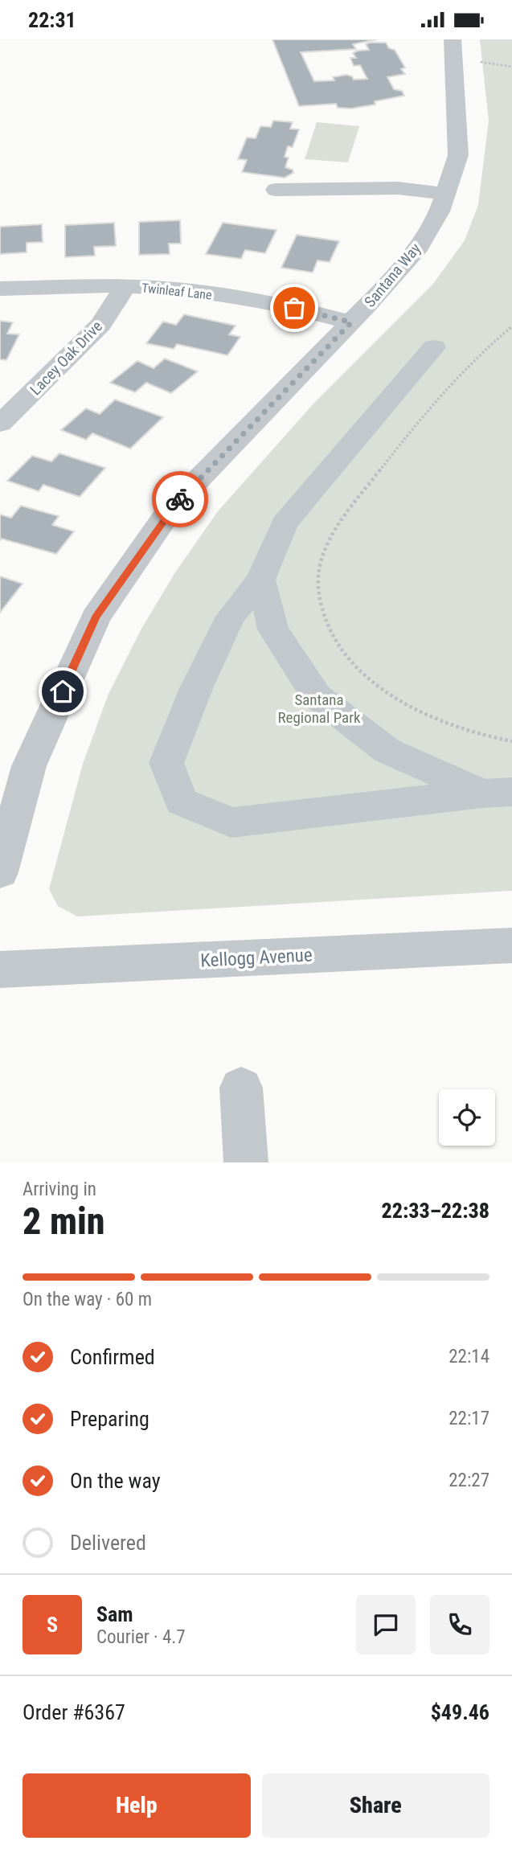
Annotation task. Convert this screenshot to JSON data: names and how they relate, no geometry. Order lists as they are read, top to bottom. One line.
{"streets":{"street":["Santana Way","Twinleaf Lane","Lacey Oak Drive","Kellogg Avenue"]},"crossings":[["Santana Way","Twinleaf Lane"],["Twinleaf Lane","Lacey Oak Drive"]],"parks":["Santana Regional Park"],"page":{"status":"22:31","heading":["2 min","Arriving in","22:33–22:38"],"panel":["Sam","Courier · 4.7","Order #6367","$49.46"],"bar":"On the way · 60 m","list":[["Confirmed","22:14"],["Preparing","22:17"],["On the way","22:27"],"Delivered"],"round":"S","buttons":["Help","Share"]}}
